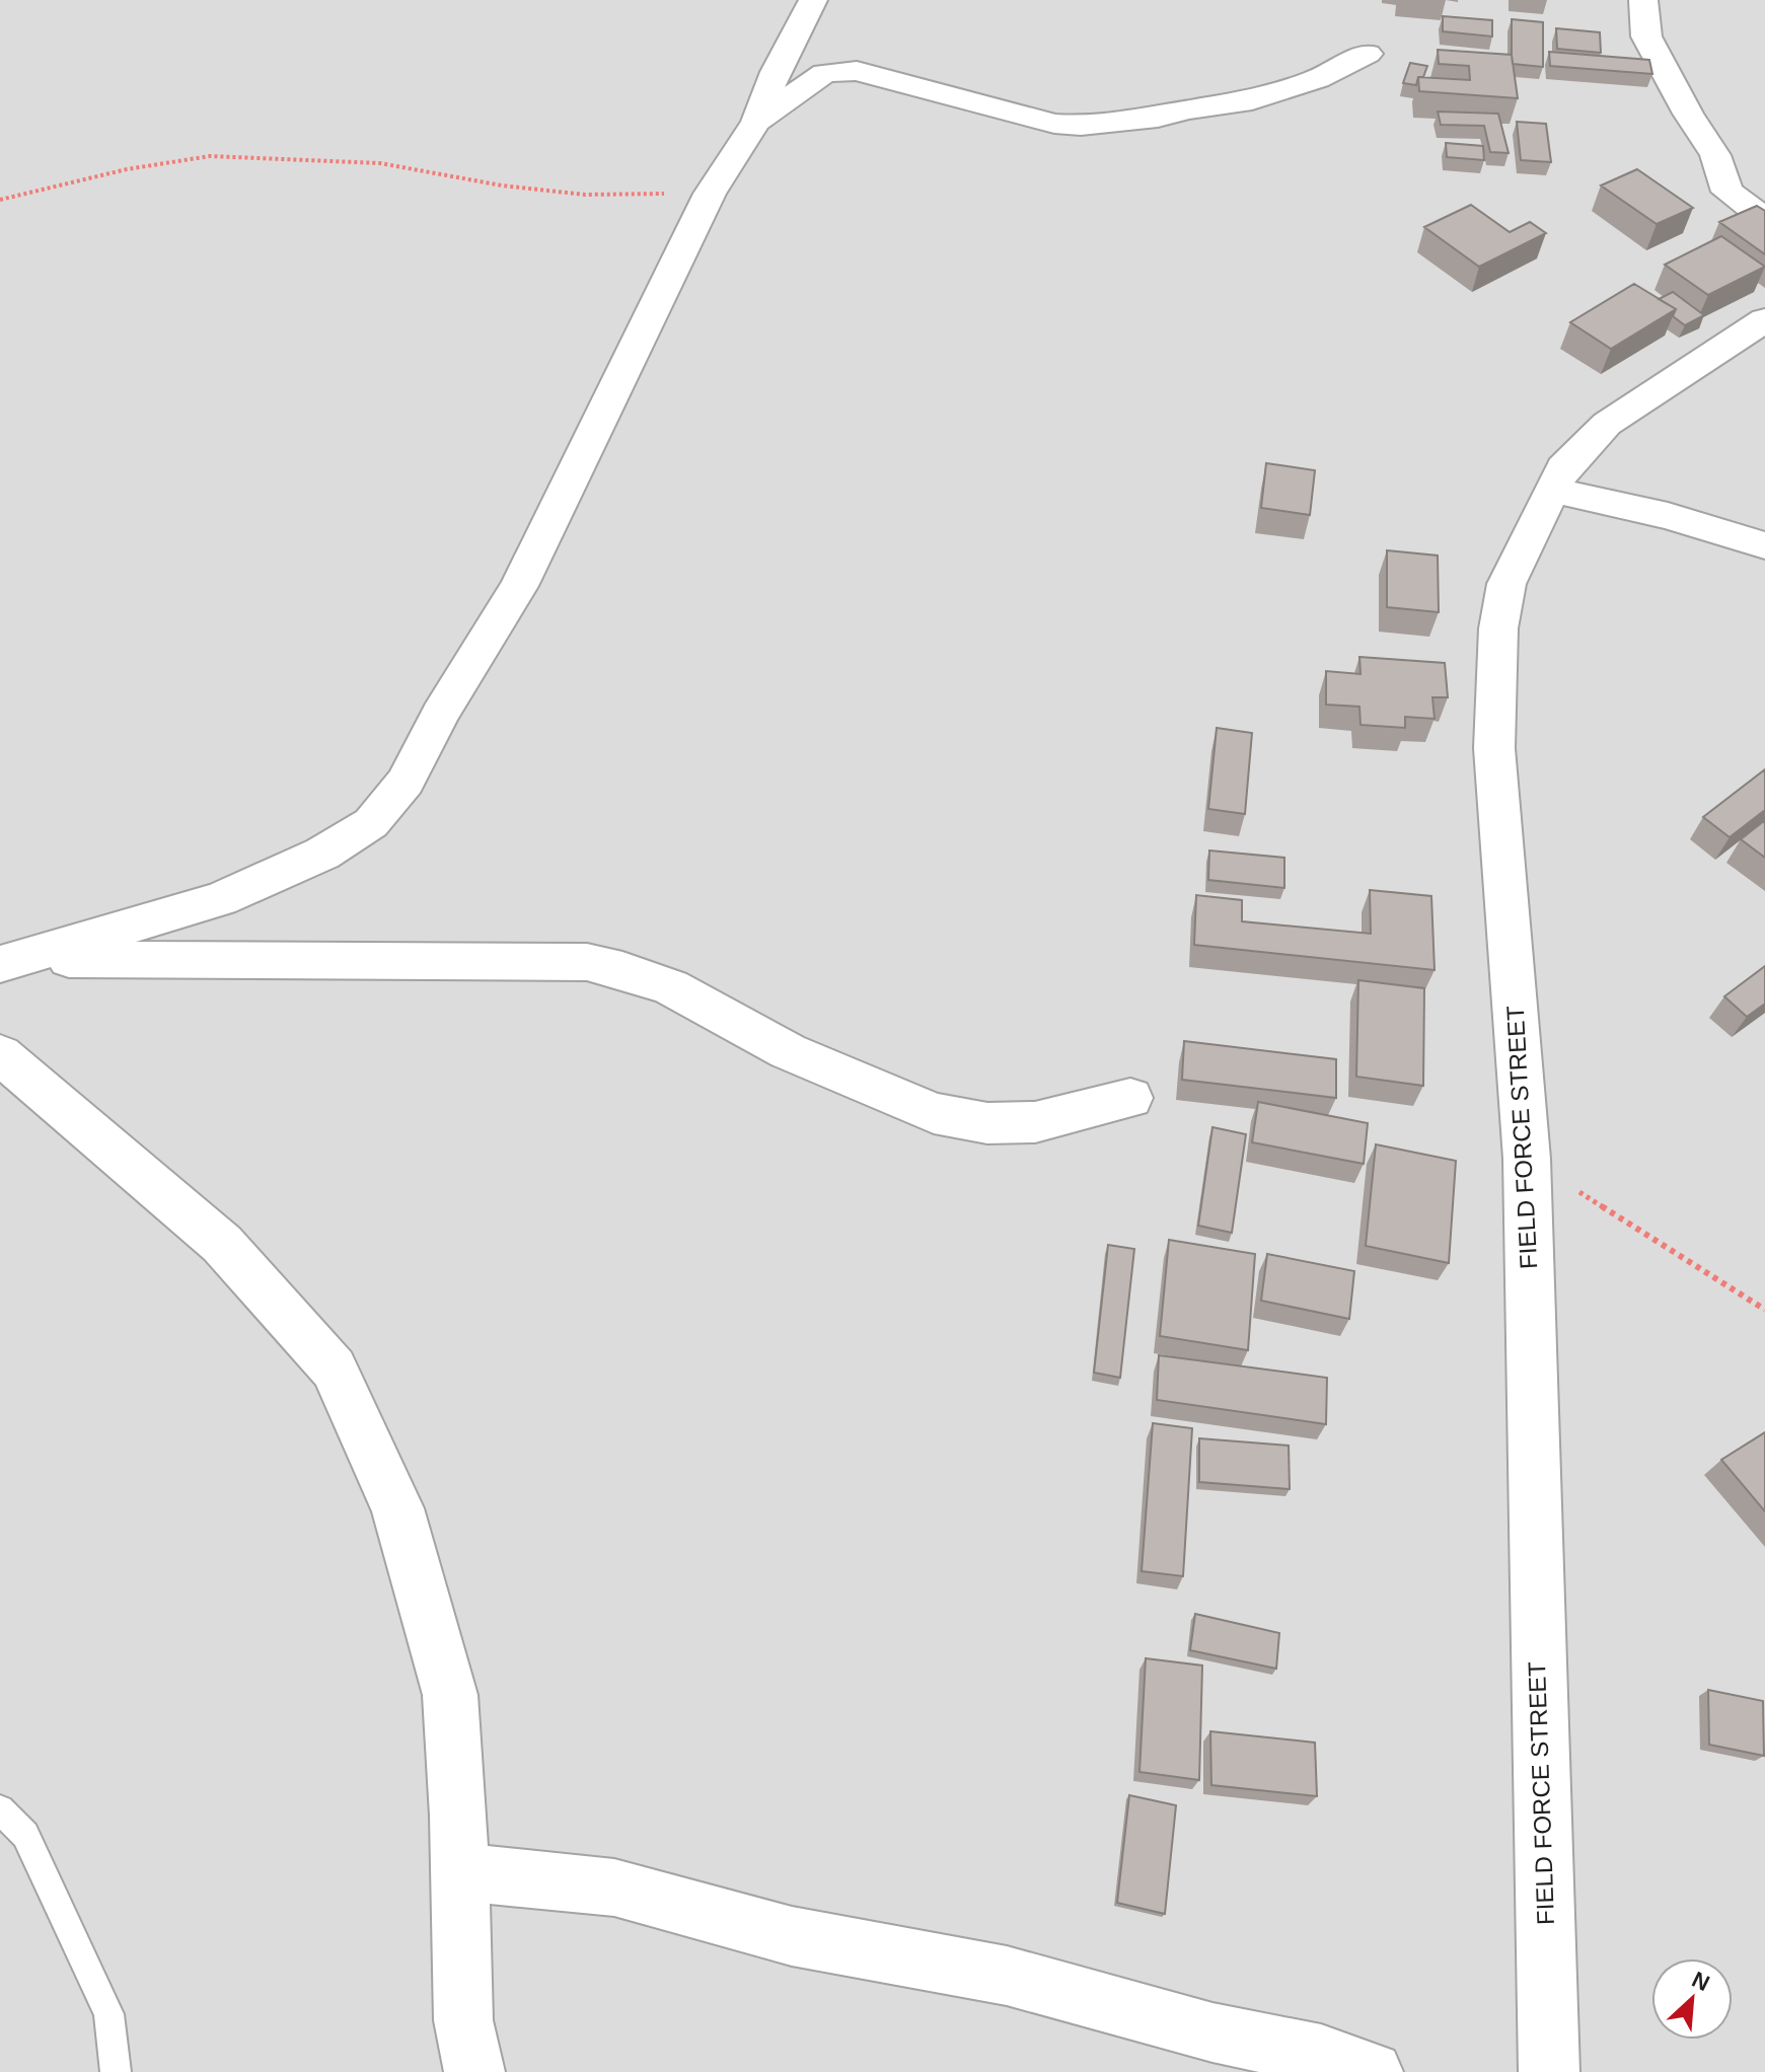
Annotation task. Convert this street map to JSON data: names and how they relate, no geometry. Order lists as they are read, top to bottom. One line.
{"streets":{"street":["FIELD FORCE STREET"]},"north":"top right"}
